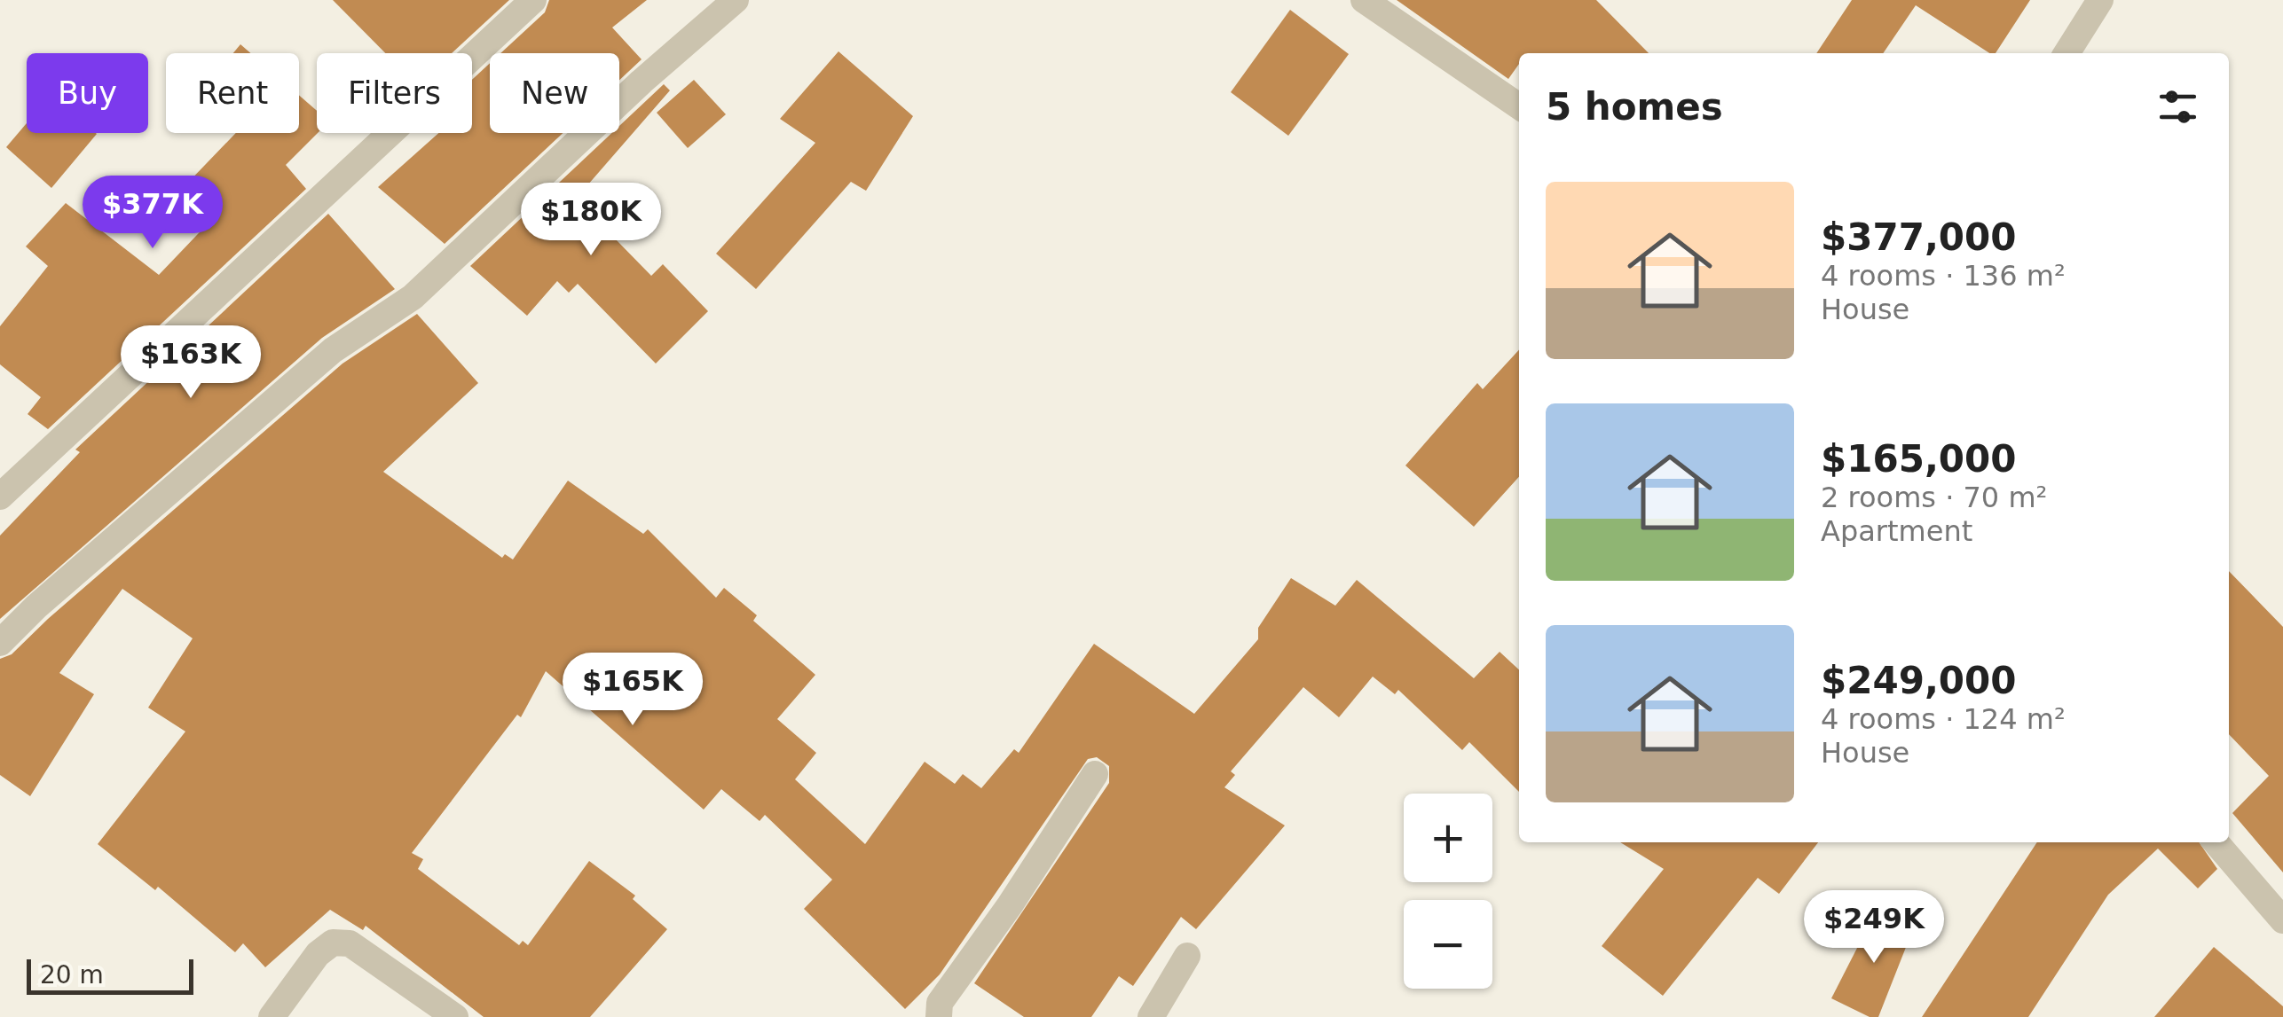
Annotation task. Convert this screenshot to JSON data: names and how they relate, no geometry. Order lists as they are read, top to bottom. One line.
{"scale_bar":"20 m","page":{"chip":["Buy","Rent","Filters","New"],"heading":"5 homes","list":[{"name":"$377,000","note":"4 rooms · 136 m² · House"},{"name":"$165,000","note":"2 rooms · 70 m² · Apartment"},{"name":"$249,000","note":"4 rooms · 124 m² · House"}],"price":["$377K","$180K","$163K","$165K","$249K"],"map_buttons":["+","−"],"scale":"20 m"}}
